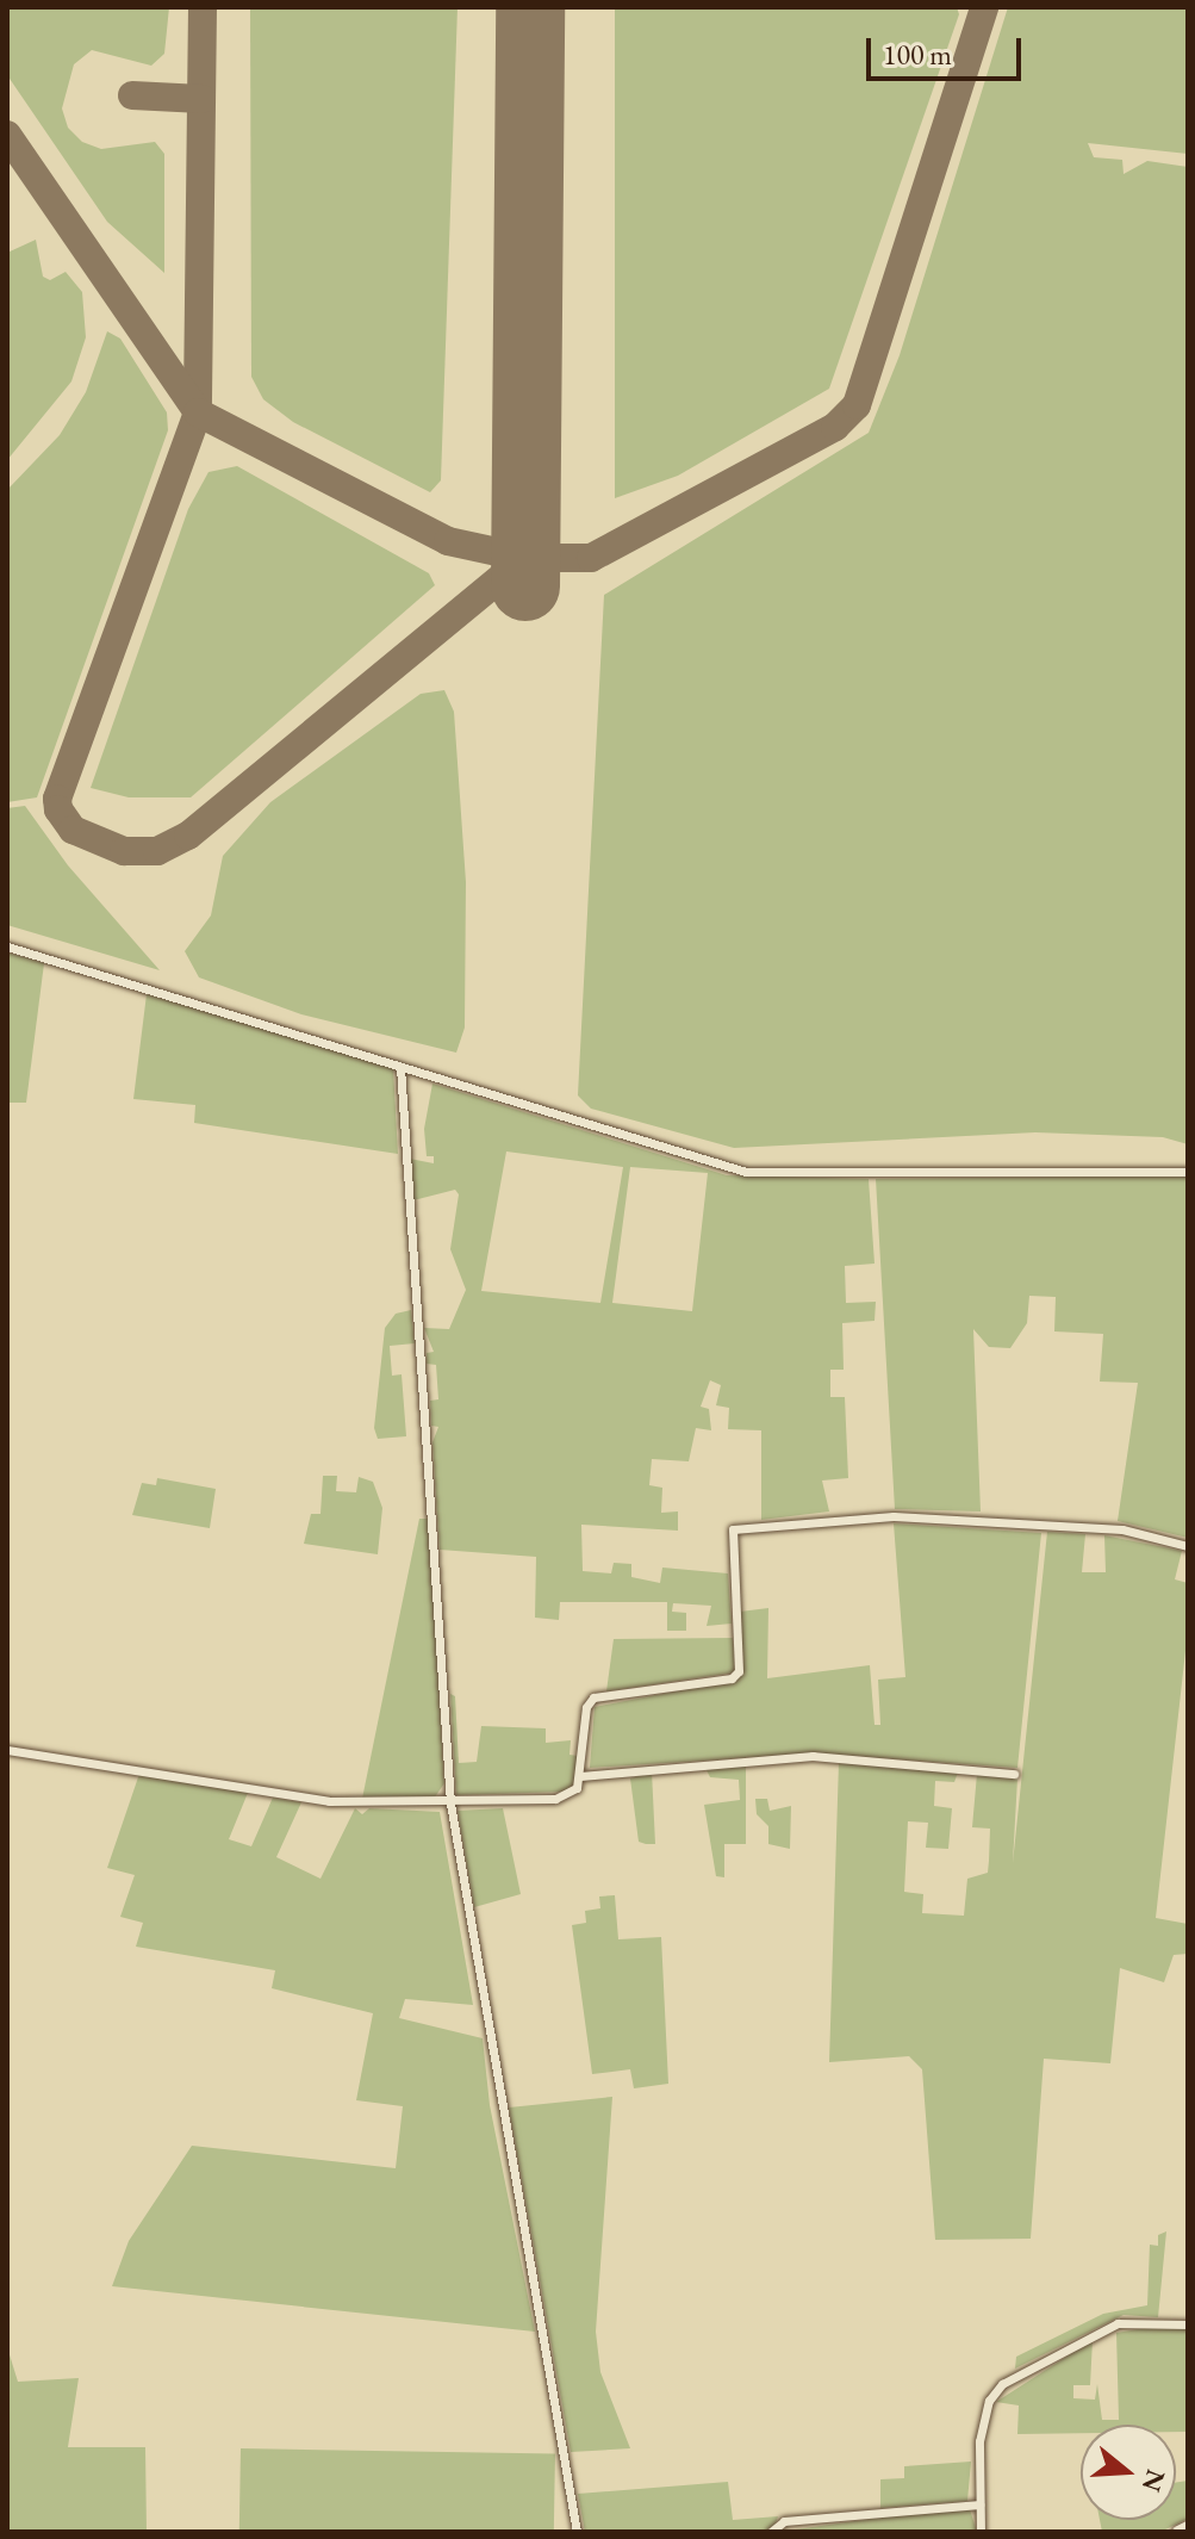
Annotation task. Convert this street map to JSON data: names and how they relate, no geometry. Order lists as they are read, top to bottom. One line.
{"scale_bar":"100 m","north":"right"}
